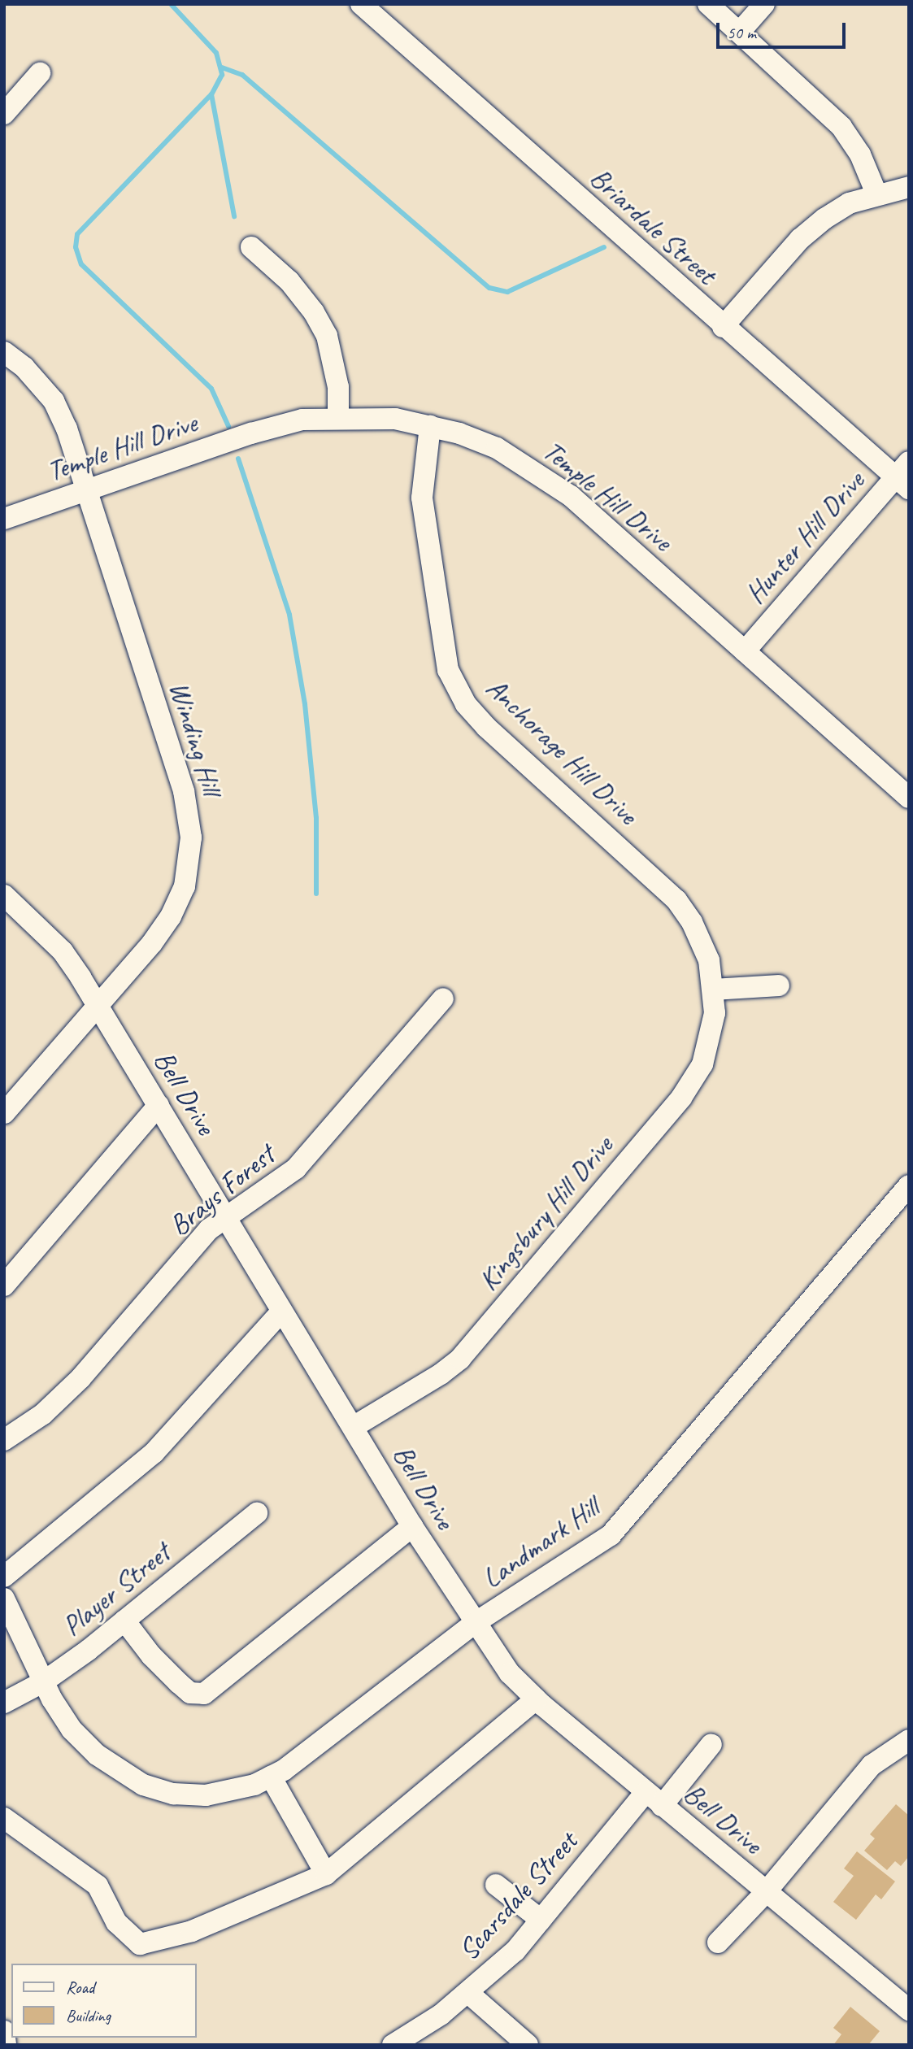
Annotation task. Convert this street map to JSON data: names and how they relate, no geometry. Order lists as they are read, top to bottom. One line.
{"streets":{"street":["Briardale Street","Temple Hill Drive","Hunter Hill Drive","Winding Hill","Anchorage Hill Drive","Bell Drive","Brays Forest","Kingsbury Hill Drive","Landmark Hill","Player Street","Scarsdale Street"]},"crossings":[["Briardale Street","Hunter Hill Drive"],["Temple Hill Drive","Hunter Hill Drive"],["Temple Hill Drive","Winding Hill"],["Temple Hill Drive","Anchorage Hill Drive"],["Winding Hill","Bell Drive"],["Anchorage Hill Drive","Kingsbury Hill Drive"],["Bell Drive","Brays Forest"],["Bell Drive","Kingsbury Hill Drive"],["Bell Drive","Landmark Hill"],["Bell Drive","Scarsdale Street"],["Landmark Hill","Player Street"]],"legend":["Road","Building"],"scale_bar":"50 m"}
